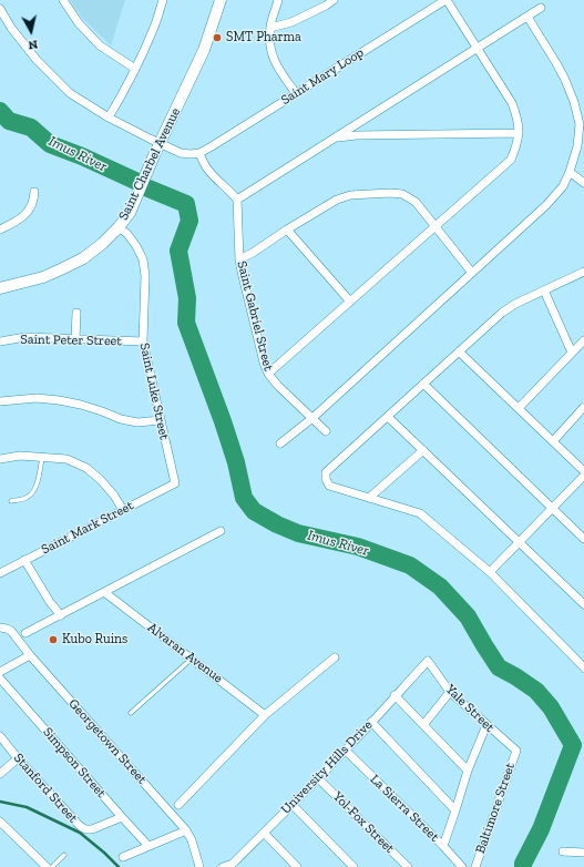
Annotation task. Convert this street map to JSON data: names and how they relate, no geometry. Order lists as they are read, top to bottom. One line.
{"streets":{"street":["Saint Mary Loop","Saint Charbel Avenue","Saint Gabriel Street","Saint Peter Street","Saint Luke Street","Saint Mark Street","Alvaran Avenue","Yale Street","Georgetown Street","Simpson Street","University Hills Drive","Stanford Street","La Sierra Street","Baltimore Street","Yol-Fox Street"]},"crossings":[["Saint Charbel Avenue","Saint Luke Street"],["Saint Peter Street","Saint Luke Street"],["Saint Luke Street","Saint Mark Street"],["Yale Street","University Hills Drive"],["Yale Street","Baltimore Street"],["Simpson Street","Stanford Street"],["University Hills Drive","La Sierra Street"],["University Hills Drive","Yol-Fox Street"]],"water":["Imus River"],"places":["SMT Pharma","Kubo Ruins"],"north":"bottom"}
